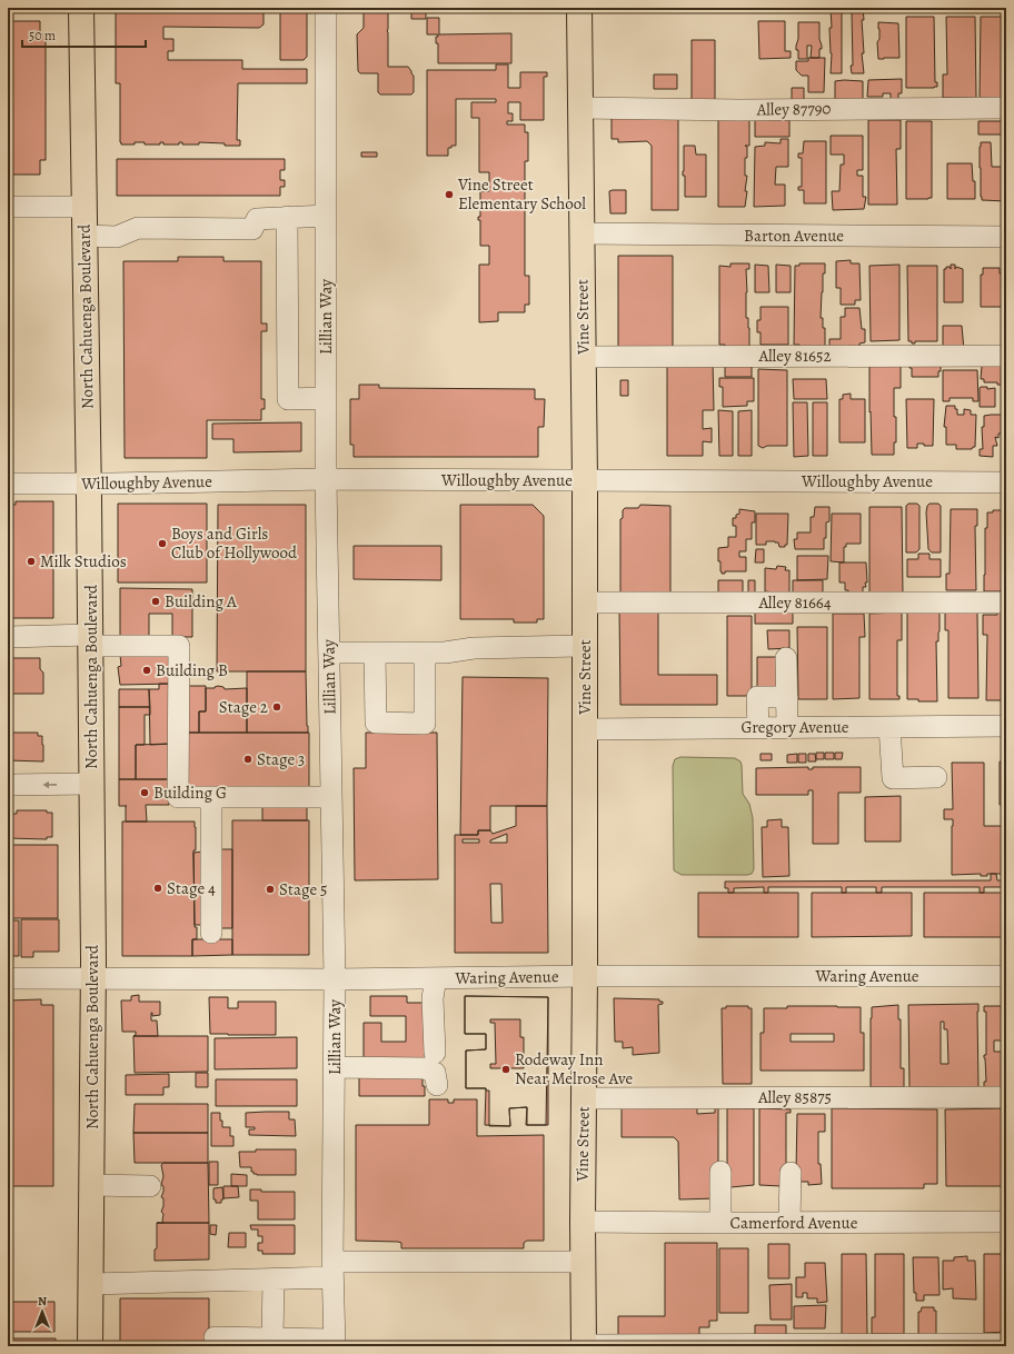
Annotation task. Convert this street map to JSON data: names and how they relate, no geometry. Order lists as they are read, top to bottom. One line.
{"streets":{"main road":["North Cahuenga Boulevard","Vine Street"],"street":["Alley 87790","Barton Avenue","Lillian Way","Alley 81652","Willoughby Avenue","Alley 81664","Gregory Avenue","Waring Avenue","Alley 85875","Camerford Avenue"]},"crossings":[["Alley 87790","Vine Street"],["Barton Avenue","Vine Street"],["North Cahuenga Boulevard","Willoughby Avenue"],["North Cahuenga Boulevard","Waring Avenue"],["Lillian Way","Willoughby Avenue"],["Lillian Way","Waring Avenue"],["Vine Street","Alley 81652"],["Vine Street","Willoughby Avenue"],["Vine Street","Alley 81664"],["Vine Street","Gregory Avenue"],["Vine Street","Waring Avenue"],["Vine Street","Alley 85875"],["Vine Street","Camerford Avenue"]],"places":["Vine Street Elementary School","Boys and Girls Club of Hollywood","Milk Studios","Building A","Building B","Stage 2","Stage 3","Building G","Stage 4","Stage 5","Rodeway Inn Near Melrose Ave"],"scale_bar":"50 m","north":"top"}
